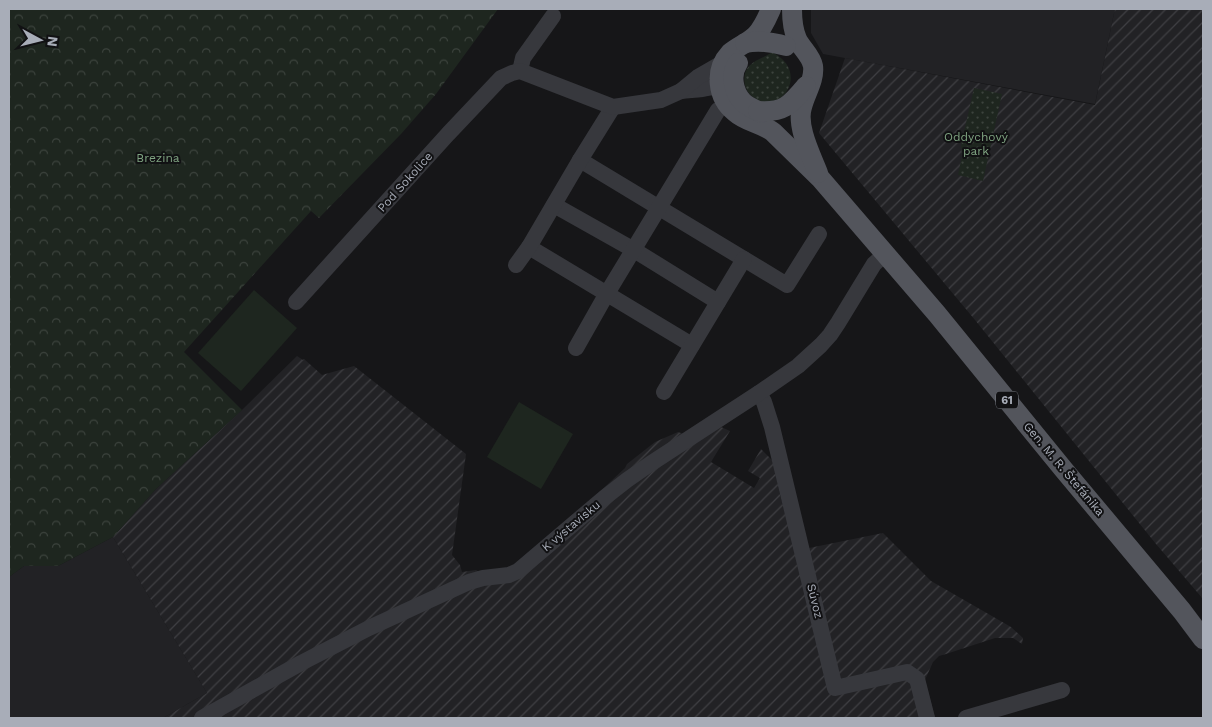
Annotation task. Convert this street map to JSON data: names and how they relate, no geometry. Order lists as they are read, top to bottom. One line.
{"streets":{"main road":["61","Gen. M. R. Štefánika"],"street":["Pod Sokolice","K výstavisku","Súvoz"]},"crossings":[["61","Gen. M. R. Štefánika"],["61","K výstavisku"],["Gen. M. R. Štefánika","K výstavisku"],["K výstavisku","Súvoz"]],"parks":["Oddychový park","Brezina"],"north":"right"}
